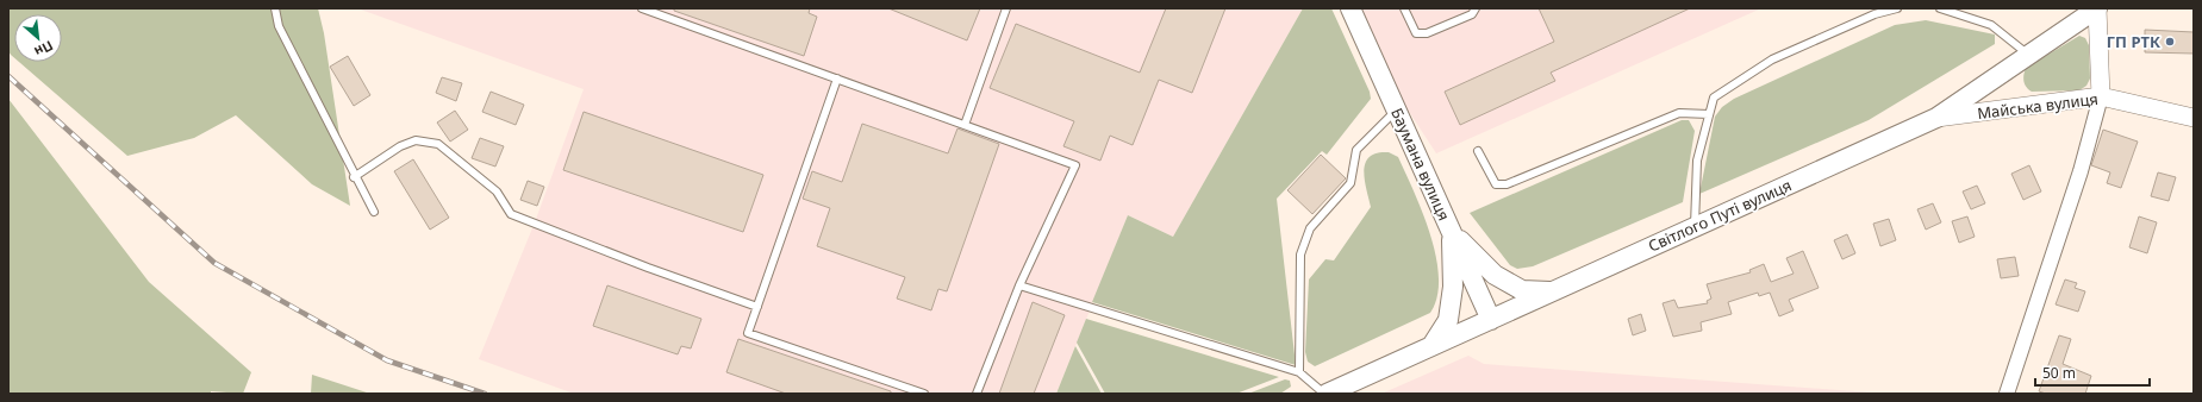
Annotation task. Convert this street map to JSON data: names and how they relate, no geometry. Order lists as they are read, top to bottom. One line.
{"streets":{"main road":["Баумана вулиця","Світлого Путі вулиця"],"street":["Майська вулиця"]},"crossings":[["Майська вулиця","Світлого Путі вулиця"],["Баумана вулиця","Світлого Путі вулиця"]],"places":["ГП РТК"],"scale_bar":"50 m","north":"bottom right"}
